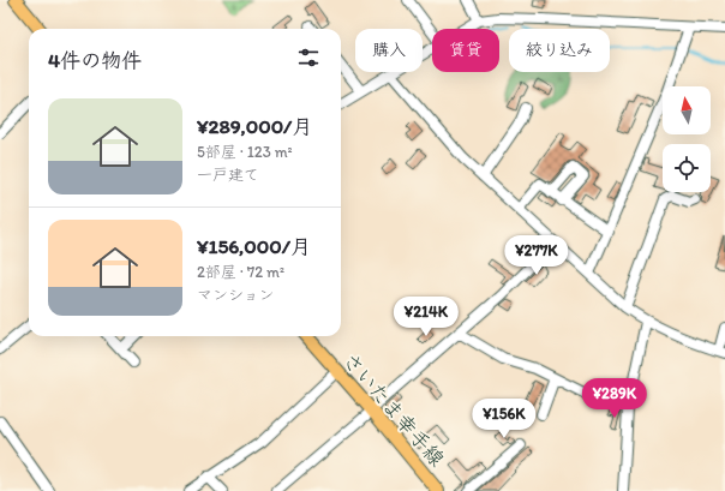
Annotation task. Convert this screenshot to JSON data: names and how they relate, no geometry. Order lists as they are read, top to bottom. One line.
{"streets":{"main road":["さいたま幸手線"]},"north":"top","page":{"chip":["購入","賃貸","絞り込み"],"heading":"4件の物件","list":[{"name":"¥289,000/月","note":"5部屋 · 123 m² · 一戸建て"},{"name":"¥156,000/月","note":"2部屋 · 72 m² · マンション"}],"price":["¥277K","¥214K","¥289K","¥156K"]}}
